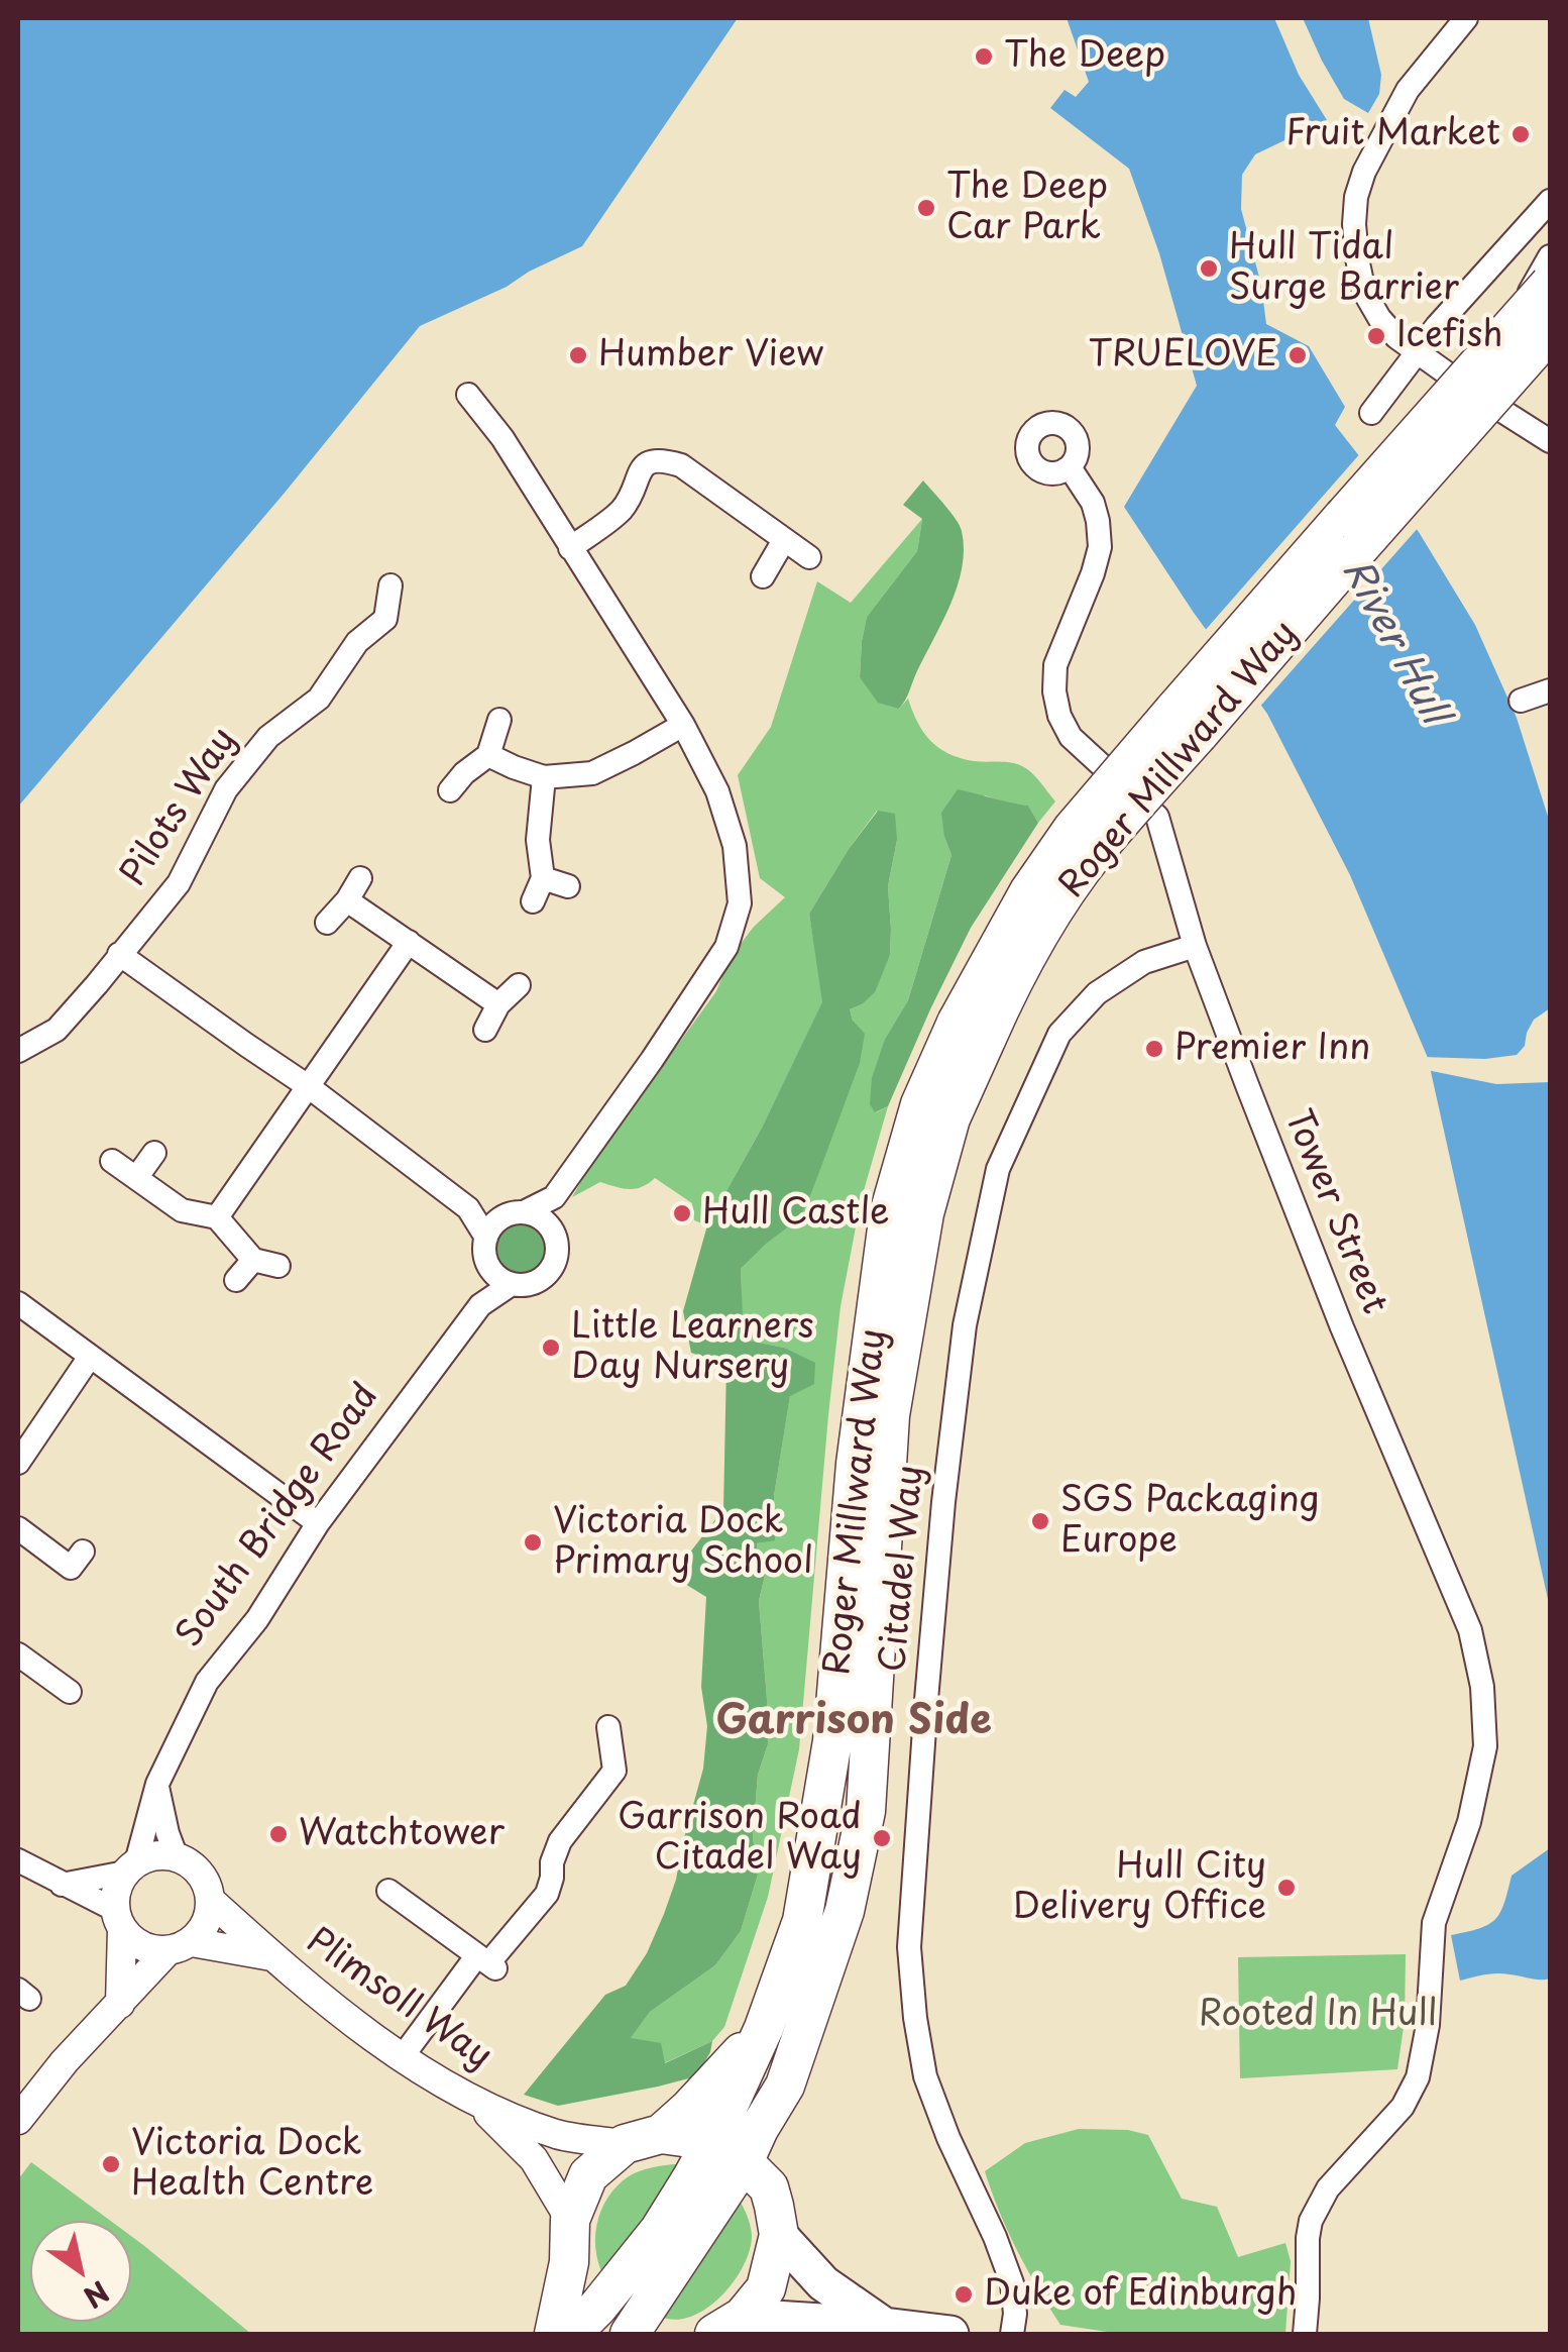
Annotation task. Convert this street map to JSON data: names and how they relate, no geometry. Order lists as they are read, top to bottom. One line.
{"streets":{"highway":["Roger Millward Way"],"street":["Pilots Way","Tower Street","South Bridge Road","Citadel Way","Plimsoll Way"]},"crossings":[["Roger Millward Way","Plimsoll Way"],["Tower Street","Citadel Way"],["South Bridge Road","Plimsoll Way"]],"districts":["Garrison Side"],"water":["River Hull"],"parks":["Rooted In Hull"],"places":["The Deep","Fruit Market","The Deep Car Park","Hull Tidal Surge Barrier","Icefish","Humber View","TRUELOVE","Premier Inn","Hull Castle","Little Learners Day Nursery","SGS Packaging Europe","Victoria Dock Primary School","Watchtower","Garrison Road Citadel Way","Hull City Delivery Office","Victoria Dock Health Centre","Duke of Edinburgh"],"north":"bottom right"}
